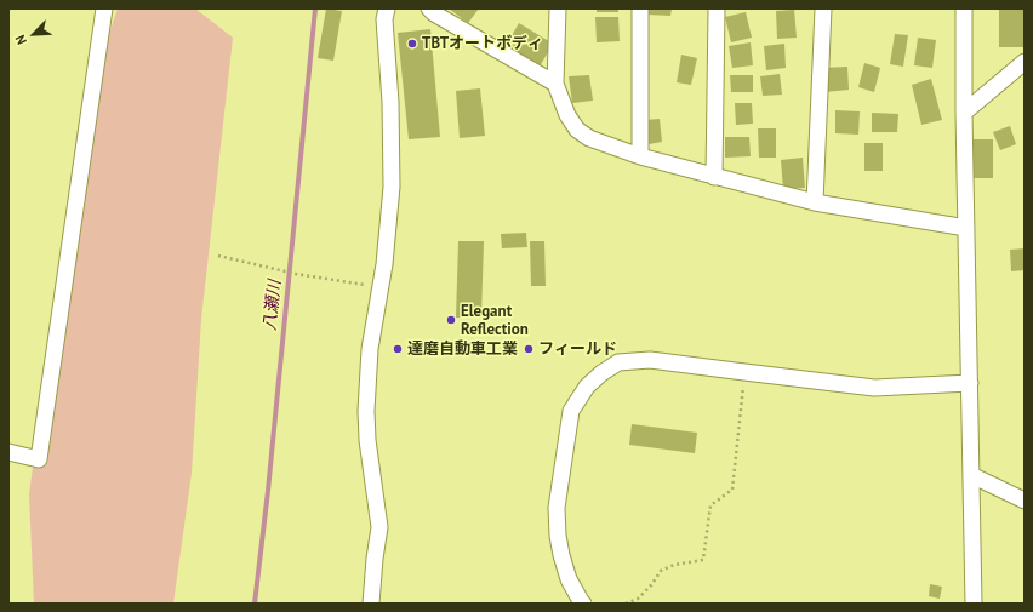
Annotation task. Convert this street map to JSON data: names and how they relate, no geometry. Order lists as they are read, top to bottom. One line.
{"water":["八瀬川"],"places":["TBTオートボディ","Elegant Reflection","達磨自動車工業","フィールド"],"north":"bottom left"}
